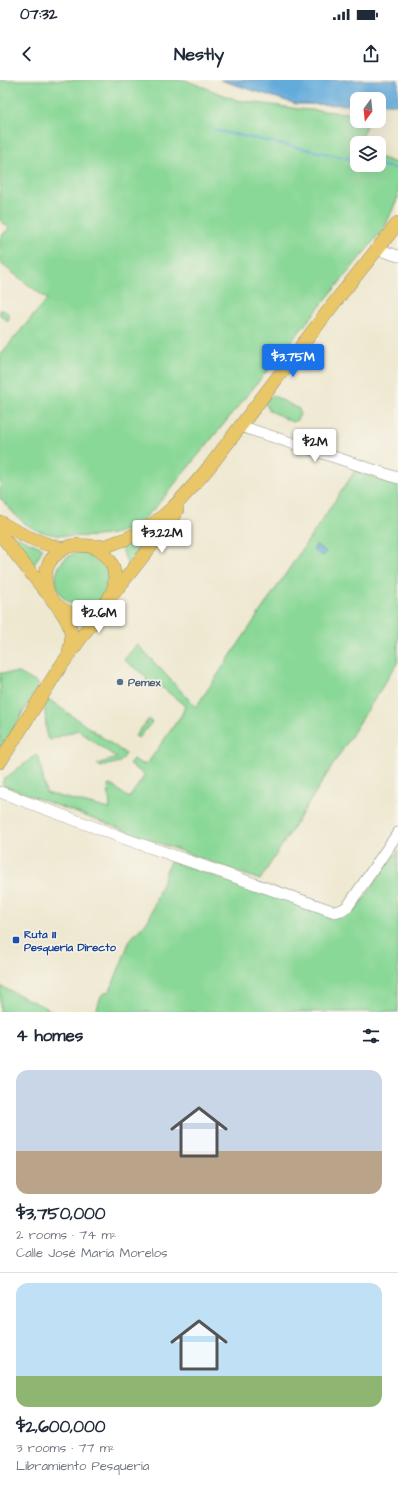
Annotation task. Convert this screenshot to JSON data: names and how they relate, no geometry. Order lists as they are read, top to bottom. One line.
{"places":{"other":["Pemex"],"transit":["Ruta 111 Pesquería Directo"]},"north":"bottom","page":{"status":"07:32","header":"Nestly","price":["$3.75M","$2M","$3.22M","$2.6M"],"heading":"4 homes","list":[{"name":"$3,750,000","note":"2 rooms · 74 m² · Calle José María Morelos"},{"name":"$2,600,000","note":"3 rooms · 77 m² · Libramiento Pesquería"}]}}
